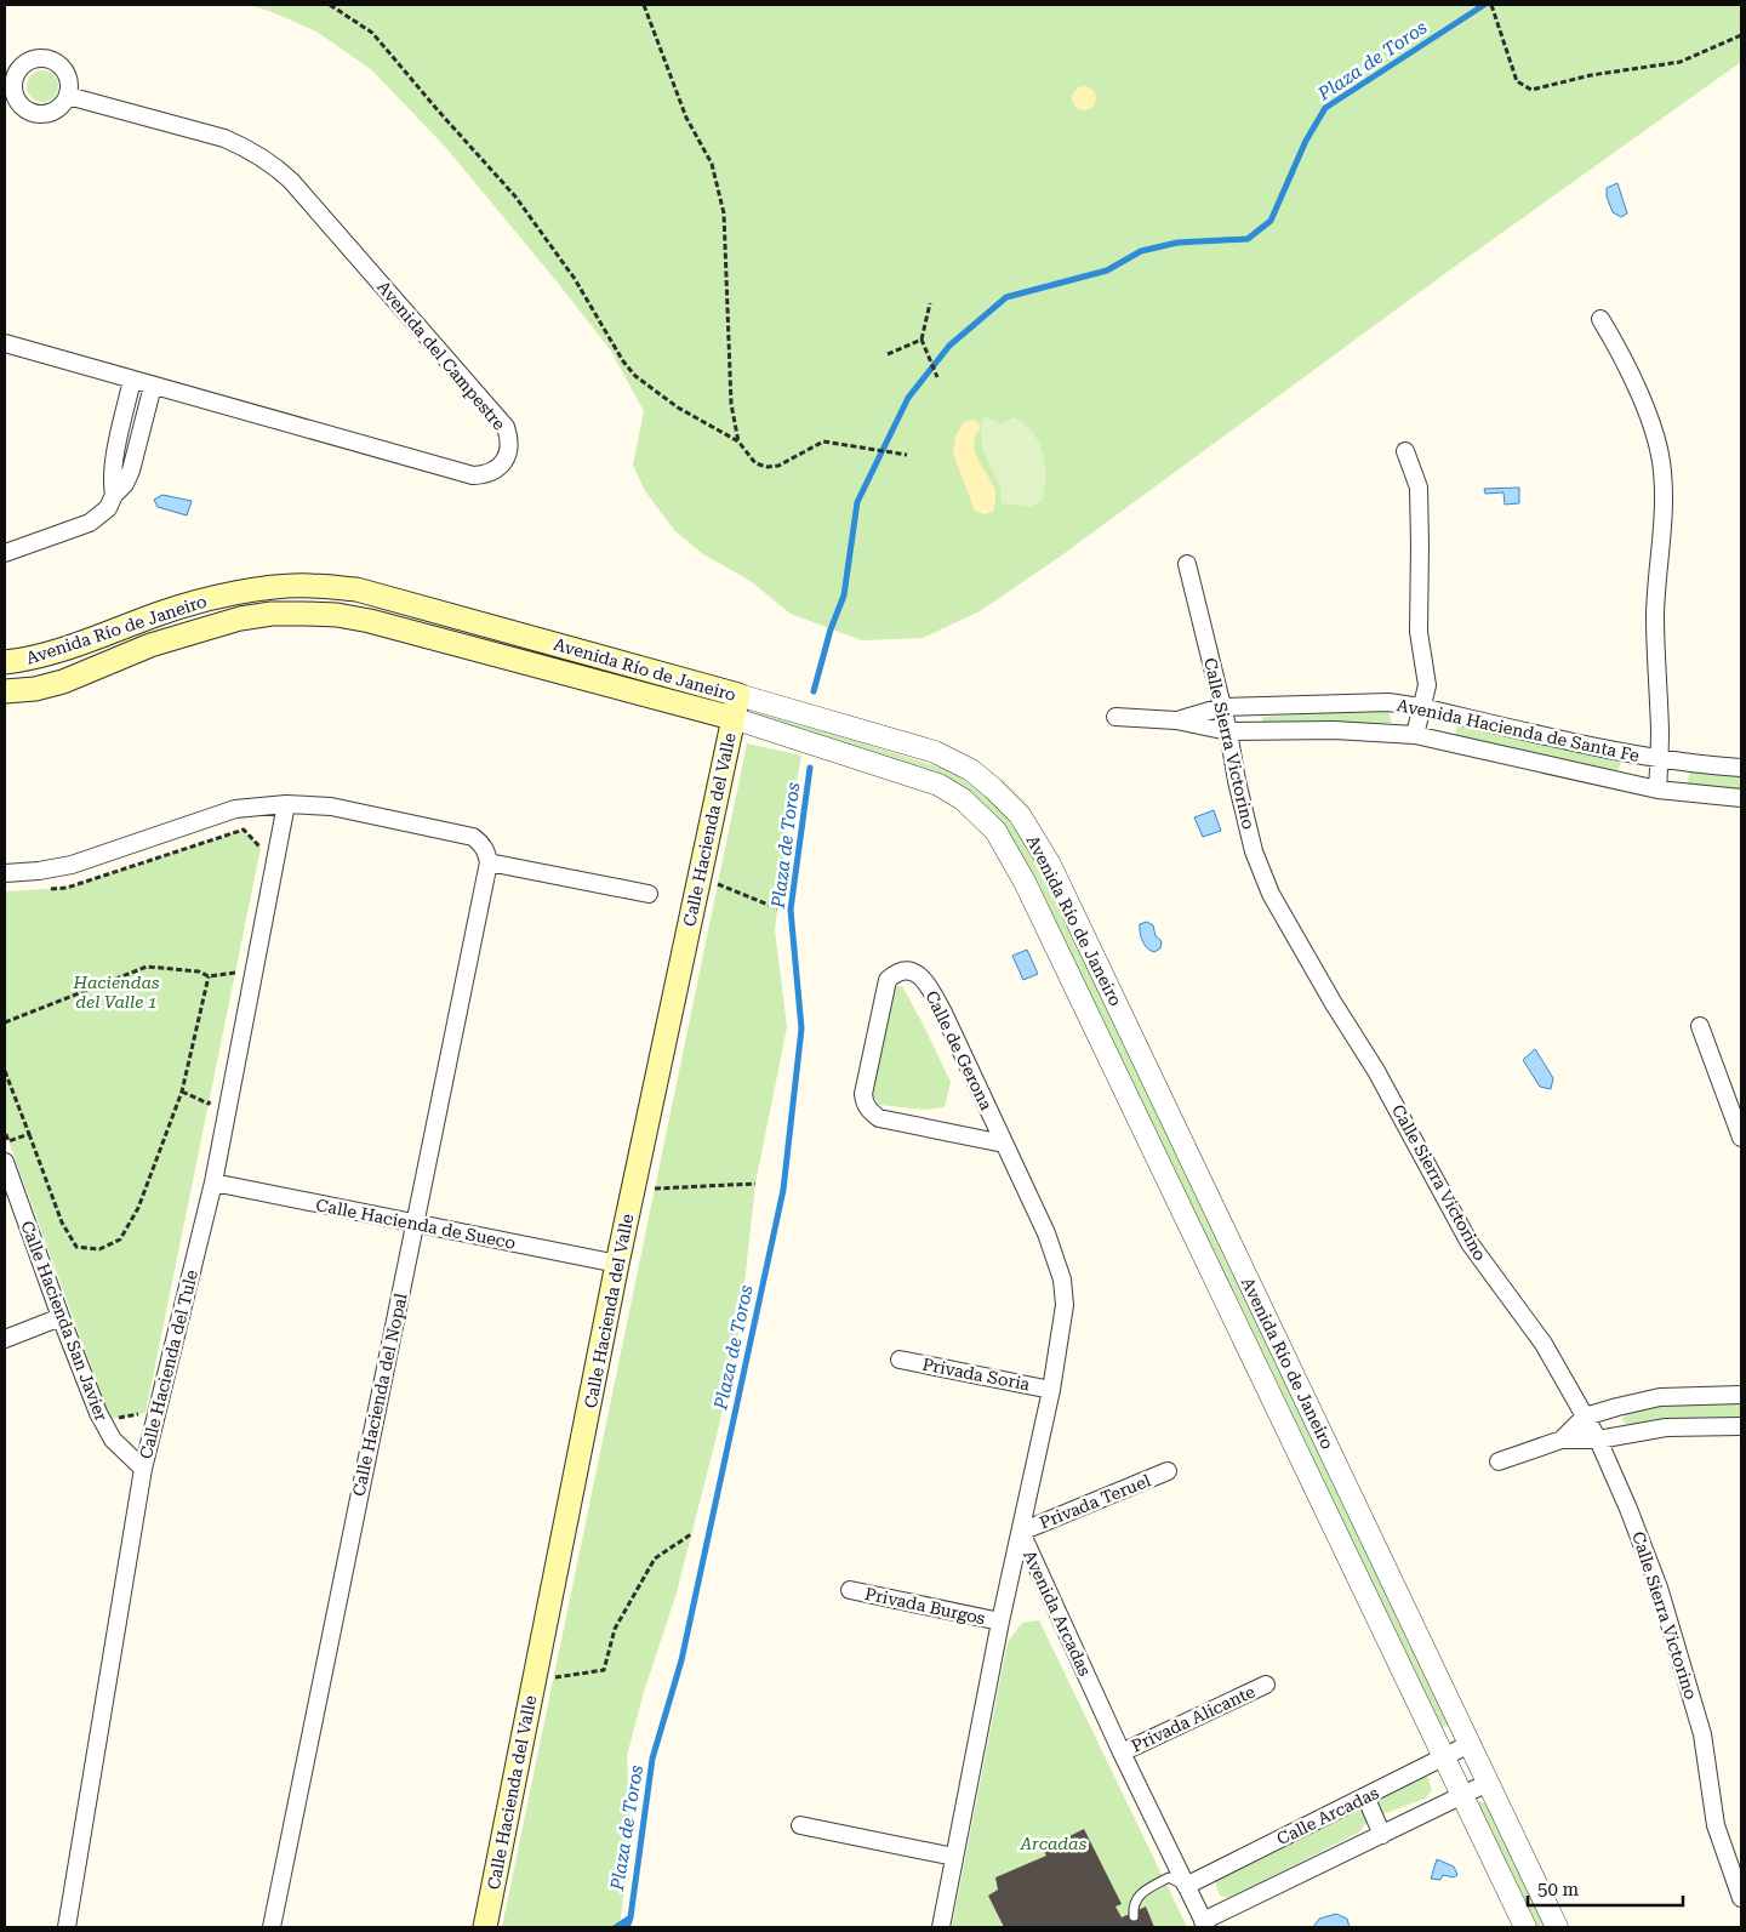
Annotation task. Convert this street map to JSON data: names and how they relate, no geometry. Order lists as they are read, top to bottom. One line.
{"streets":{"main road":["Avenida Río de Janeiro","Calle Hacienda del Valle"],"street":["Avenida del Campestre","Avenida Hacienda de Santa Fe","Calle Sierra Victorino","Calle de Gerona","Calle Hacienda de Sueco","Calle Hacienda San Javier","Calle Hacienda del Tule","Privada Soria","Calle Hacienda del Nopal","Privada Teruel","Privada Burgos","Avenida Arcadas","Privada Alicante","Calle Arcadas"]},"crossings":[["Avenida Río de Janeiro","Calle Hacienda del Valle"],["Avenida Río de Janeiro","Calle Arcadas"],["Avenida Hacienda de Santa Fe","Calle Sierra Victorino"],["Calle Hacienda del Valle","Calle Hacienda de Sueco"],["Calle de Gerona","Privada Soria"],["Calle de Gerona","Privada Teruel"],["Calle de Gerona","Avenida Arcadas"],["Calle Hacienda de Sueco","Calle Hacienda del Tule"],["Calle Hacienda de Sueco","Calle Hacienda del Nopal"],["Calle Hacienda San Javier","Calle Hacienda del Tule"],["Privada Teruel","Avenida Arcadas"],["Privada Burgos","Avenida Arcadas"],["Avenida Arcadas","Privada Alicante"],["Avenida Arcadas","Calle Arcadas"]],"water":["Plaza de Toros"],"parks":["Haciendas del Valle 1","Arcadas"],"scale_bar":"50 m"}
